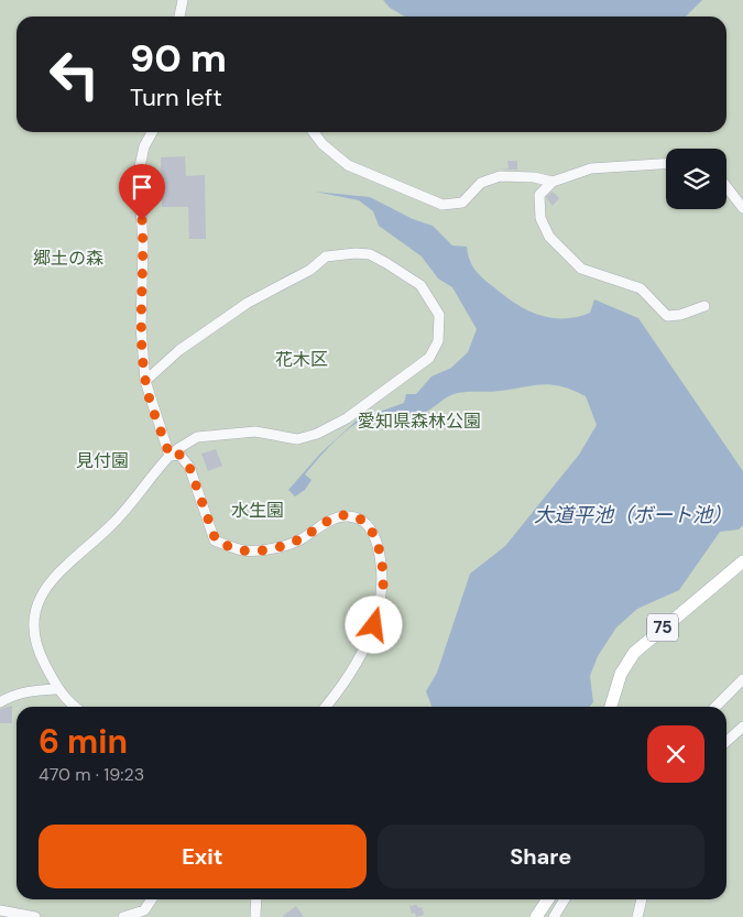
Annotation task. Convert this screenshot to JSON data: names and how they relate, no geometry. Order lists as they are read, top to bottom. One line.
{"streets":{"main road":["75"]},"water":["大道平池（ボート池）"],"parks":["郷土の森","花木区","愛知県森林公園","見付園","水生園"],"page":{"turn":["90 m","Turn left"],"heading":["6 min","470 m · 19:23"],"buttons":["Exit","Share"]}}
